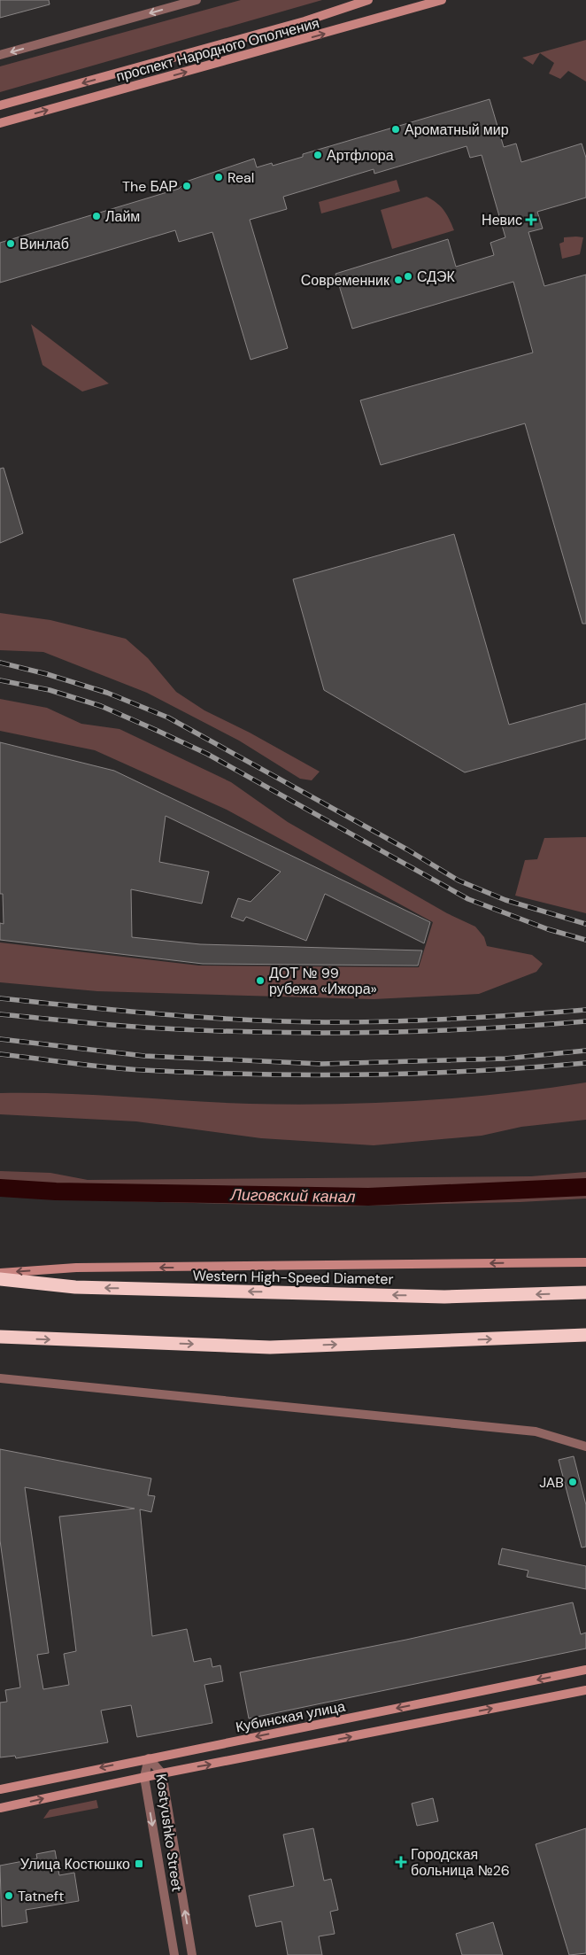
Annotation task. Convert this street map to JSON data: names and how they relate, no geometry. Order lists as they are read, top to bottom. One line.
{"streets":{"highway":["Western High-Speed Diameter"],"main road":["проспект Народного Ополчения","Кубинская улица"],"street":["Kostyushko Street"]},"crossings":[["Кубинская улица","Kostyushko Street"]],"water":["Лиговский канал"],"places":{"other":["Ароматный мир","Артфлора","Real","The БАР","Лайм","Винлаб","СДЭК","Современник","ДОТ № 99 рубежа «Ижора»","JAB","Tatneft"],"health":["Невис","Городская больница №26"],"transit":["Улица Костюшко"]}}
